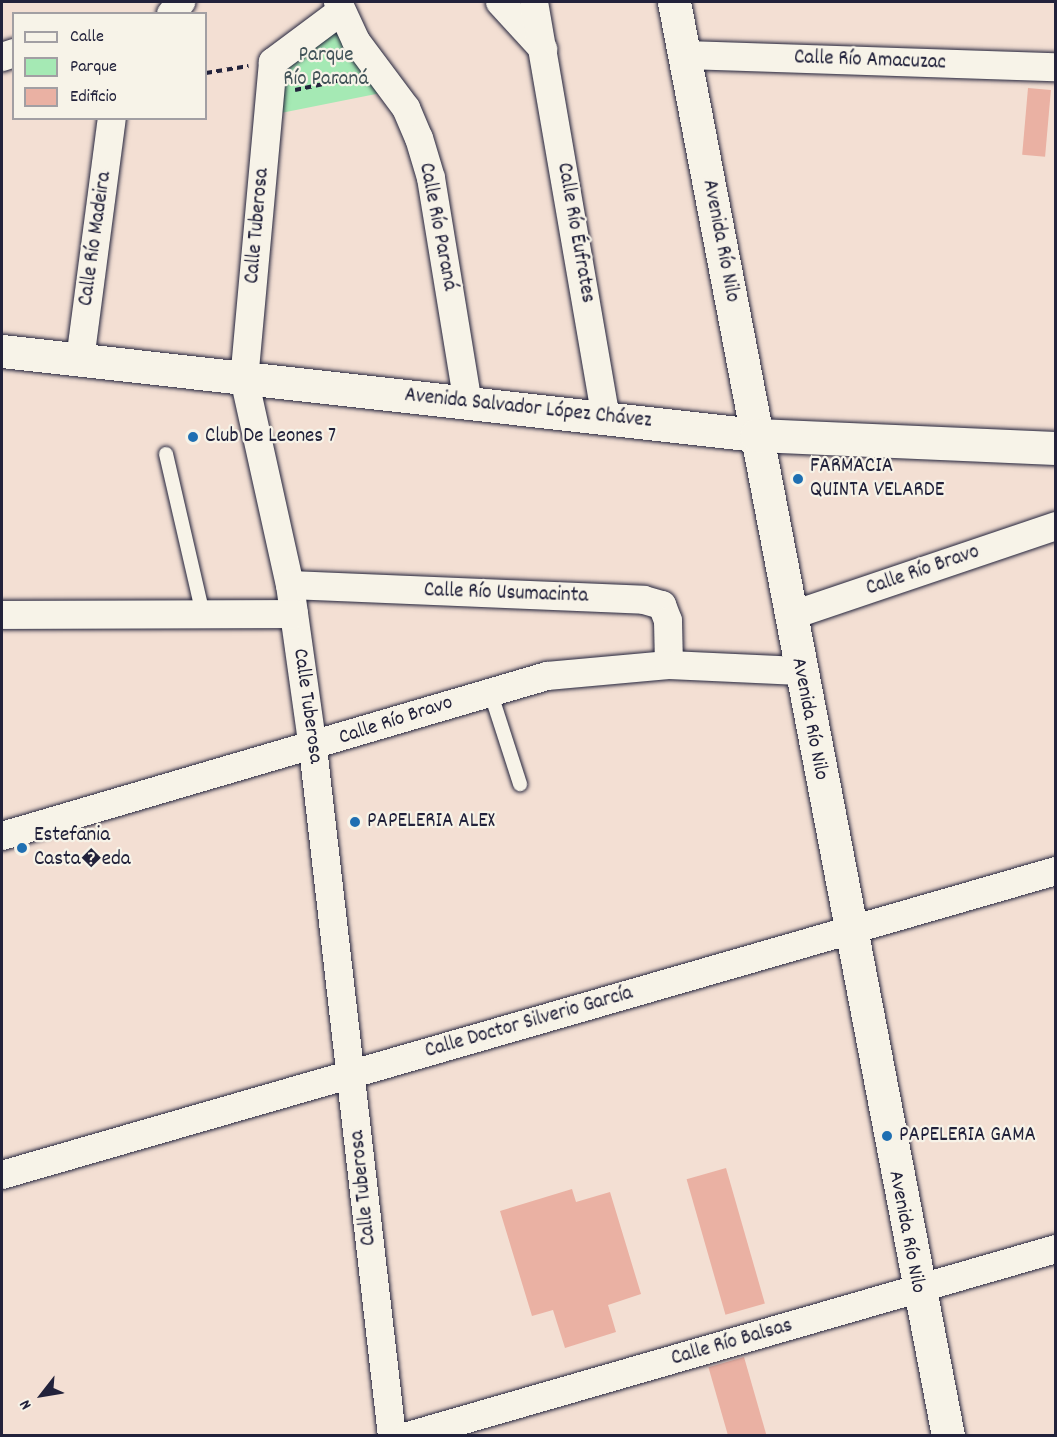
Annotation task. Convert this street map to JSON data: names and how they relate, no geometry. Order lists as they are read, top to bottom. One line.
{"streets":{"street":["Calle Río Amacuzac","Calle Tuberosa","Calle Río Paraná","Calle Río Éufrates","Calle Río Madeira","Avenida Río Nilo","Avenida Salvador López Chávez","Calle Río Bravo","Calle Río Usumacinta","Calle Doctor Silverio García","Calle Río Balsas"]},"crossings":[["Calle Río Amacuzac","Avenida Río Nilo"],["Calle Tuberosa","Avenida Salvador López Chávez"],["Calle Tuberosa","Calle Río Bravo"],["Calle Tuberosa","Calle Río Usumacinta"],["Calle Tuberosa","Calle Doctor Silverio García"],["Calle Río Paraná","Avenida Salvador López Chávez"],["Calle Río Éufrates","Avenida Salvador López Chávez"],["Calle Río Madeira","Avenida Salvador López Chávez"],["Avenida Río Nilo","Avenida Salvador López Chávez"],["Avenida Río Nilo","Calle Río Bravo"],["Avenida Río Nilo","Calle Doctor Silverio García"],["Avenida Río Nilo","Calle Río Balsas"],["Calle Río Bravo","Calle Río Usumacinta"]],"parks":["Parque Río Paraná"],"places":["Club De Leones 7","FARMACIA QUINTA VELARDE","PAPELERIA ALEX","Estefania Casta�eda","PAPELERIA GAMA"],"legend":["Calle","Parque","Edificio"],"north":"bottom left"}
